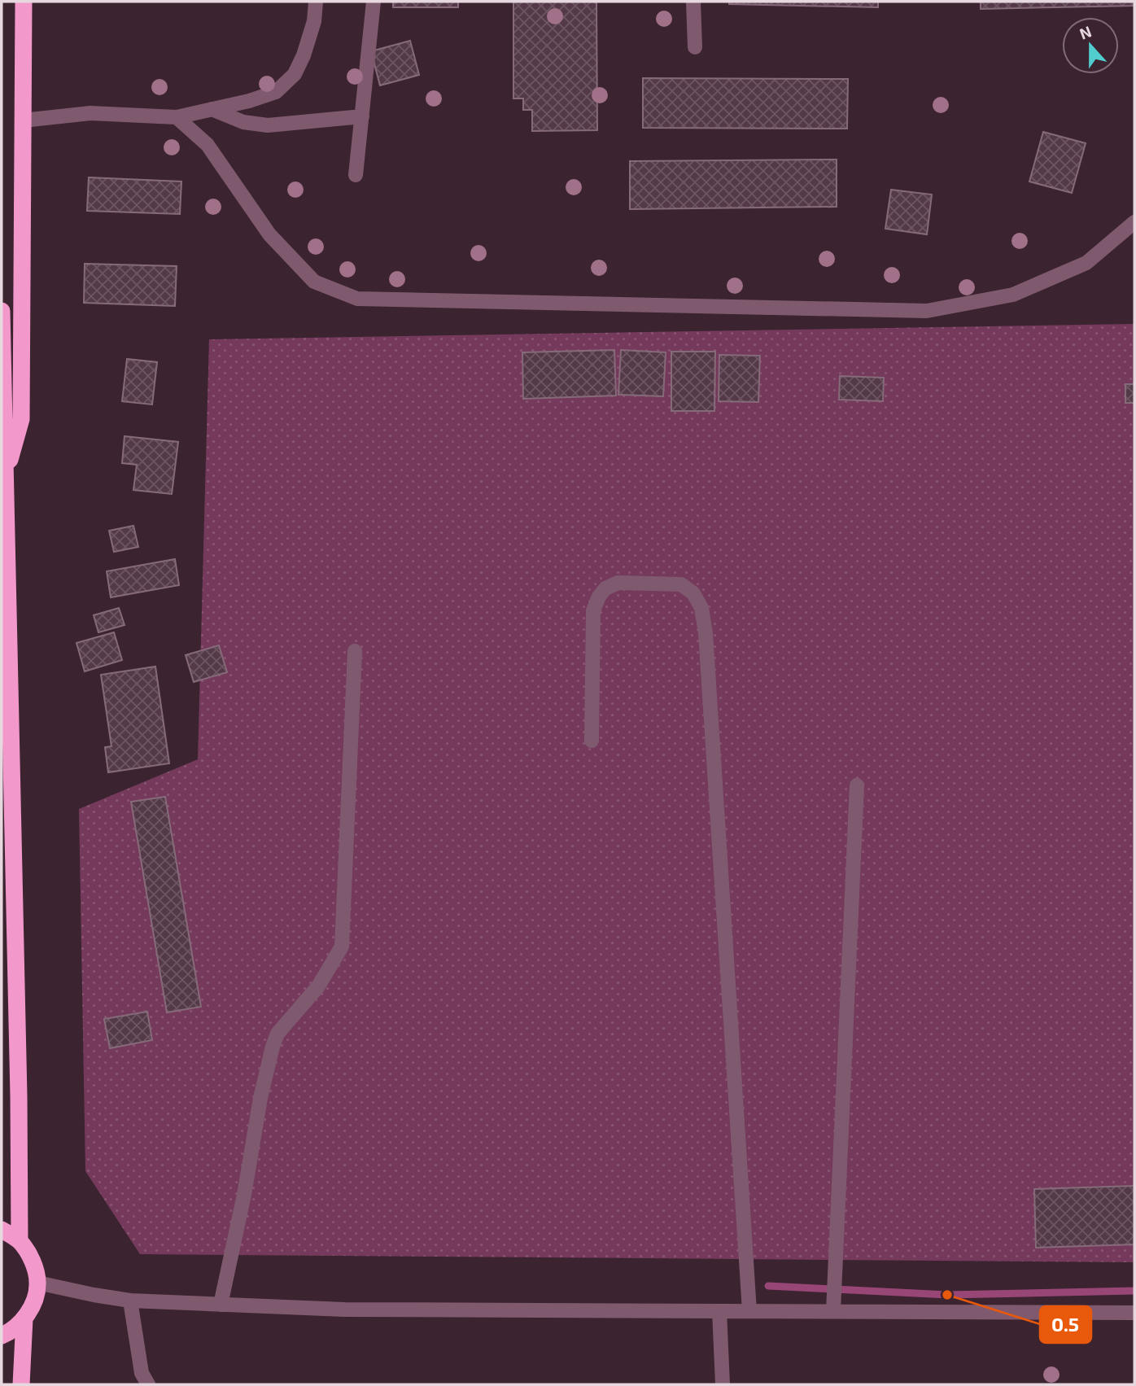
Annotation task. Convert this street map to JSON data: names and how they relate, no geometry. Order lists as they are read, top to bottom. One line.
{"places":["0.5"],"north":"top"}
